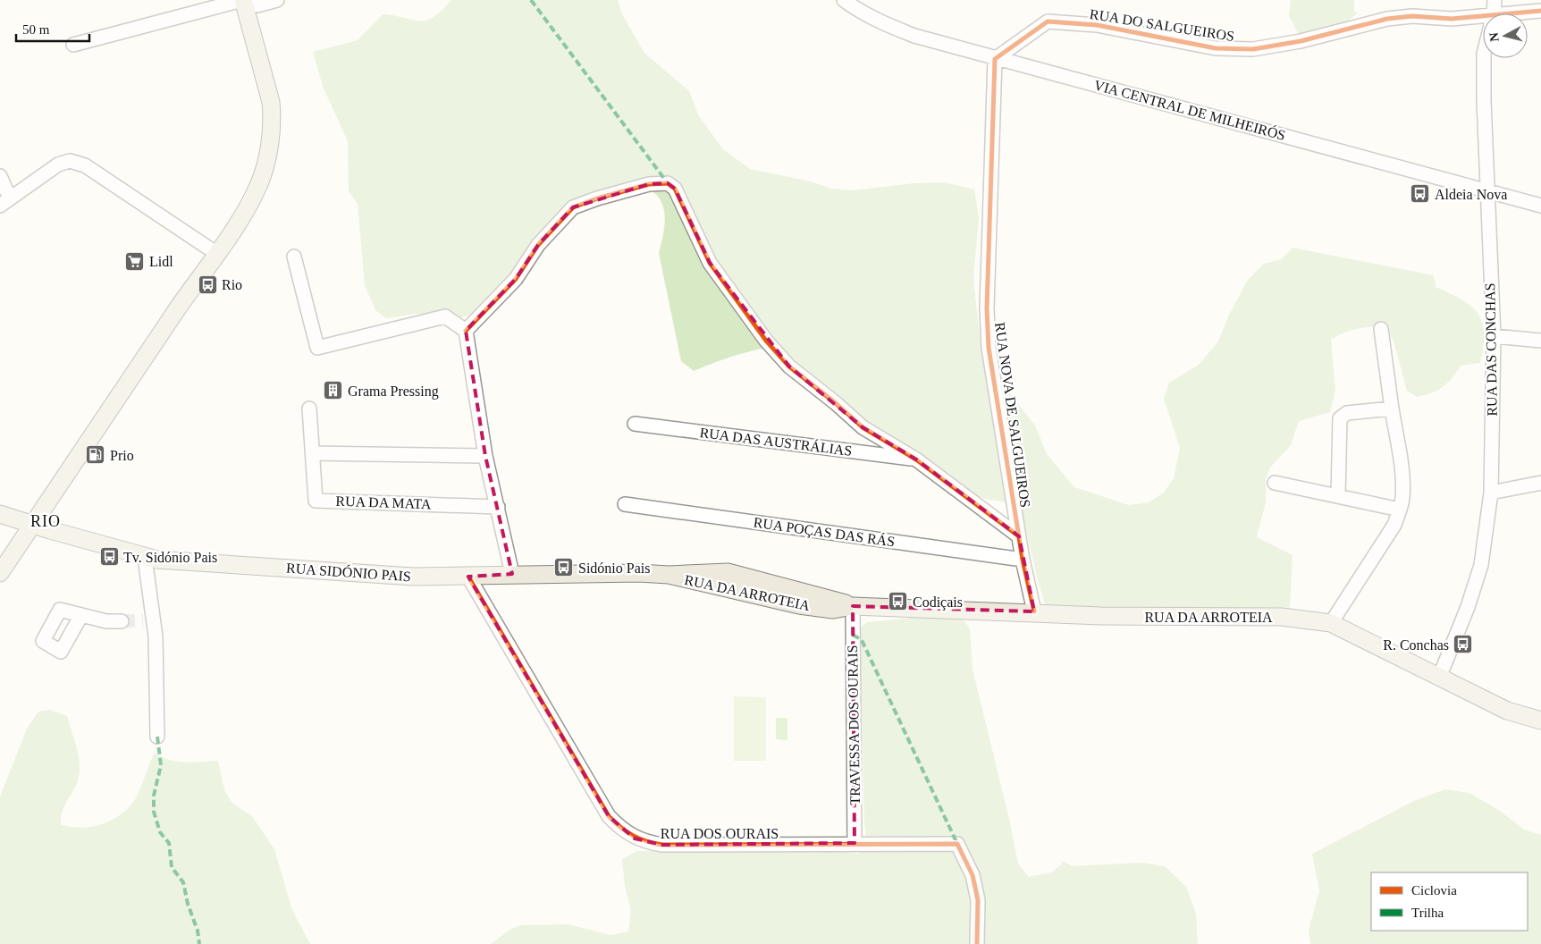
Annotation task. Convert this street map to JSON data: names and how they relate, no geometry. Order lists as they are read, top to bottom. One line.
{"streets":{"main road":["RUA SIDÓNIO PAIS","RUA DA ARROTEIA"],"street":["RUA DO SALGUEIROS","VIA CENTRAL DE MILHEIRÓS","RUA DAS CONCHAS","RUA NOVA DE SALGUEIROS","RUA DAS AUSTRÁLIAS","RUA DA MATA","RUA POÇAS DAS RÁS","TRAVESSA DOS OURAIS","RUA DOS OURAIS"]},"crossings":[["RUA DO SALGUEIROS","VIA CENTRAL DE MILHEIRÓS"],["RUA DO SALGUEIROS","RUA NOVA DE SALGUEIROS"],["VIA CENTRAL DE MILHEIRÓS","RUA DAS CONCHAS"],["VIA CENTRAL DE MILHEIRÓS","RUA NOVA DE SALGUEIROS"],["RUA DAS CONCHAS","RUA DA ARROTEIA"],["RUA NOVA DE SALGUEIROS","RUA POÇAS DAS RÁS"],["RUA NOVA DE SALGUEIROS","RUA DA ARROTEIA"],["RUA SIDÓNIO PAIS","RUA DA ARROTEIA"],["RUA SIDÓNIO PAIS","RUA DOS OURAIS"],["RUA DA ARROTEIA","TRAVESSA DOS OURAIS"],["TRAVESSA DOS OURAIS","RUA DOS OURAIS"]],"districts":["RIO"],"places":{"bus stop":["Aldeia Nova","Rio","Tv. Sidónio Pais","Sidónio Pais","Codiçais","R. Conchas"],"supermarket":["Lidl"],"building":["Grama Pressing"],"fuel station":["Prio"]},"legend":["Ciclovia","Trilha"],"scale_bar":"50 m","north":"left"}
